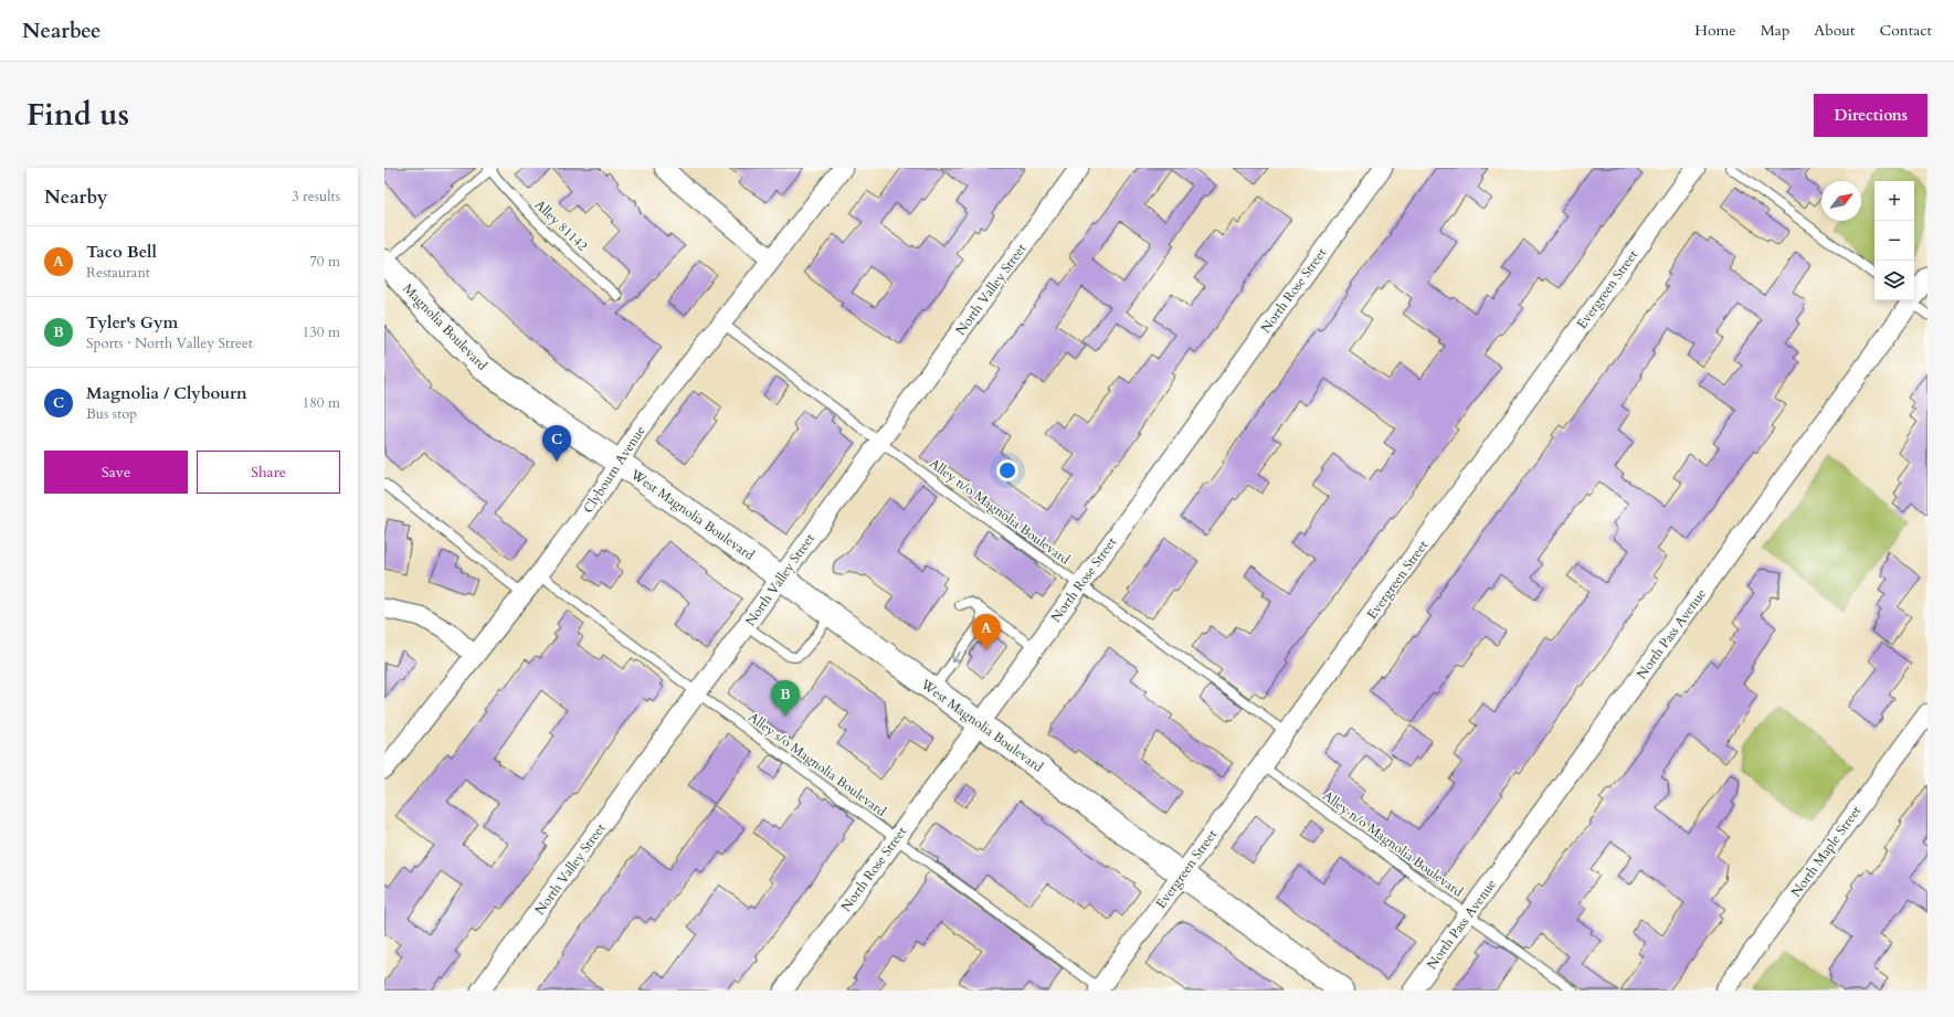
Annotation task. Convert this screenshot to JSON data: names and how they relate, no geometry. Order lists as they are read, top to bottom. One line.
{"streets":{"main road":["Magnolia Boulevard","West Magnolia Boulevard"],"street":["North Valley Street","Evergreen Street","North Rose Street","Clybourn Avenue","North Pass Avenue","North Maple Street"],"lane":["Alley 81142","Alley n/o Magnolia Boulevard","Alley s/o Magnolia Boulevard"]},"crossings":[["North Valley Street","Alley n/o Magnolia Boulevard"],["North Valley Street","West Magnolia Boulevard"],["North Valley Street","Alley s/o Magnolia Boulevard"],["Evergreen Street","Alley n/o Magnolia Boulevard"],["Evergreen Street","West Magnolia Boulevard"],["Evergreen Street","Alley s/o Magnolia Boulevard"],["North Rose Street","Alley n/o Magnolia Boulevard"],["North Rose Street","West Magnolia Boulevard"],["North Rose Street","Alley s/o Magnolia Boulevard"],["Magnolia Boulevard","Clybourn Avenue"],["Magnolia Boulevard","West Magnolia Boulevard"],["Clybourn Avenue","Alley n/o Magnolia Boulevard"],["Clybourn Avenue","West Magnolia Boulevard"],["Clybourn Avenue","Alley s/o Magnolia Boulevard"],["Alley n/o Magnolia Boulevard","North Pass Avenue"]],"north":"top right","page":{"header":"Nearbee","nav":["Home","Map","About","Contact"],"title":"Find us","buttons":["Directions",["Save","Share"]],"heading":["Nearby","3 results"],"map_buttons":["+","−"],"list":[{"mark":"A","name":"Taco Bell","note":"Restaurant","value":"70 m"},{"mark":"B","name":"Tyler's Gym","note":"Sports · North Valley Street","value":"130 m"},{"mark":"C","name":"Magnolia / Clybourn","note":"Bus stop","value":"180 m"}],"pins":["C","A","B"]}}
